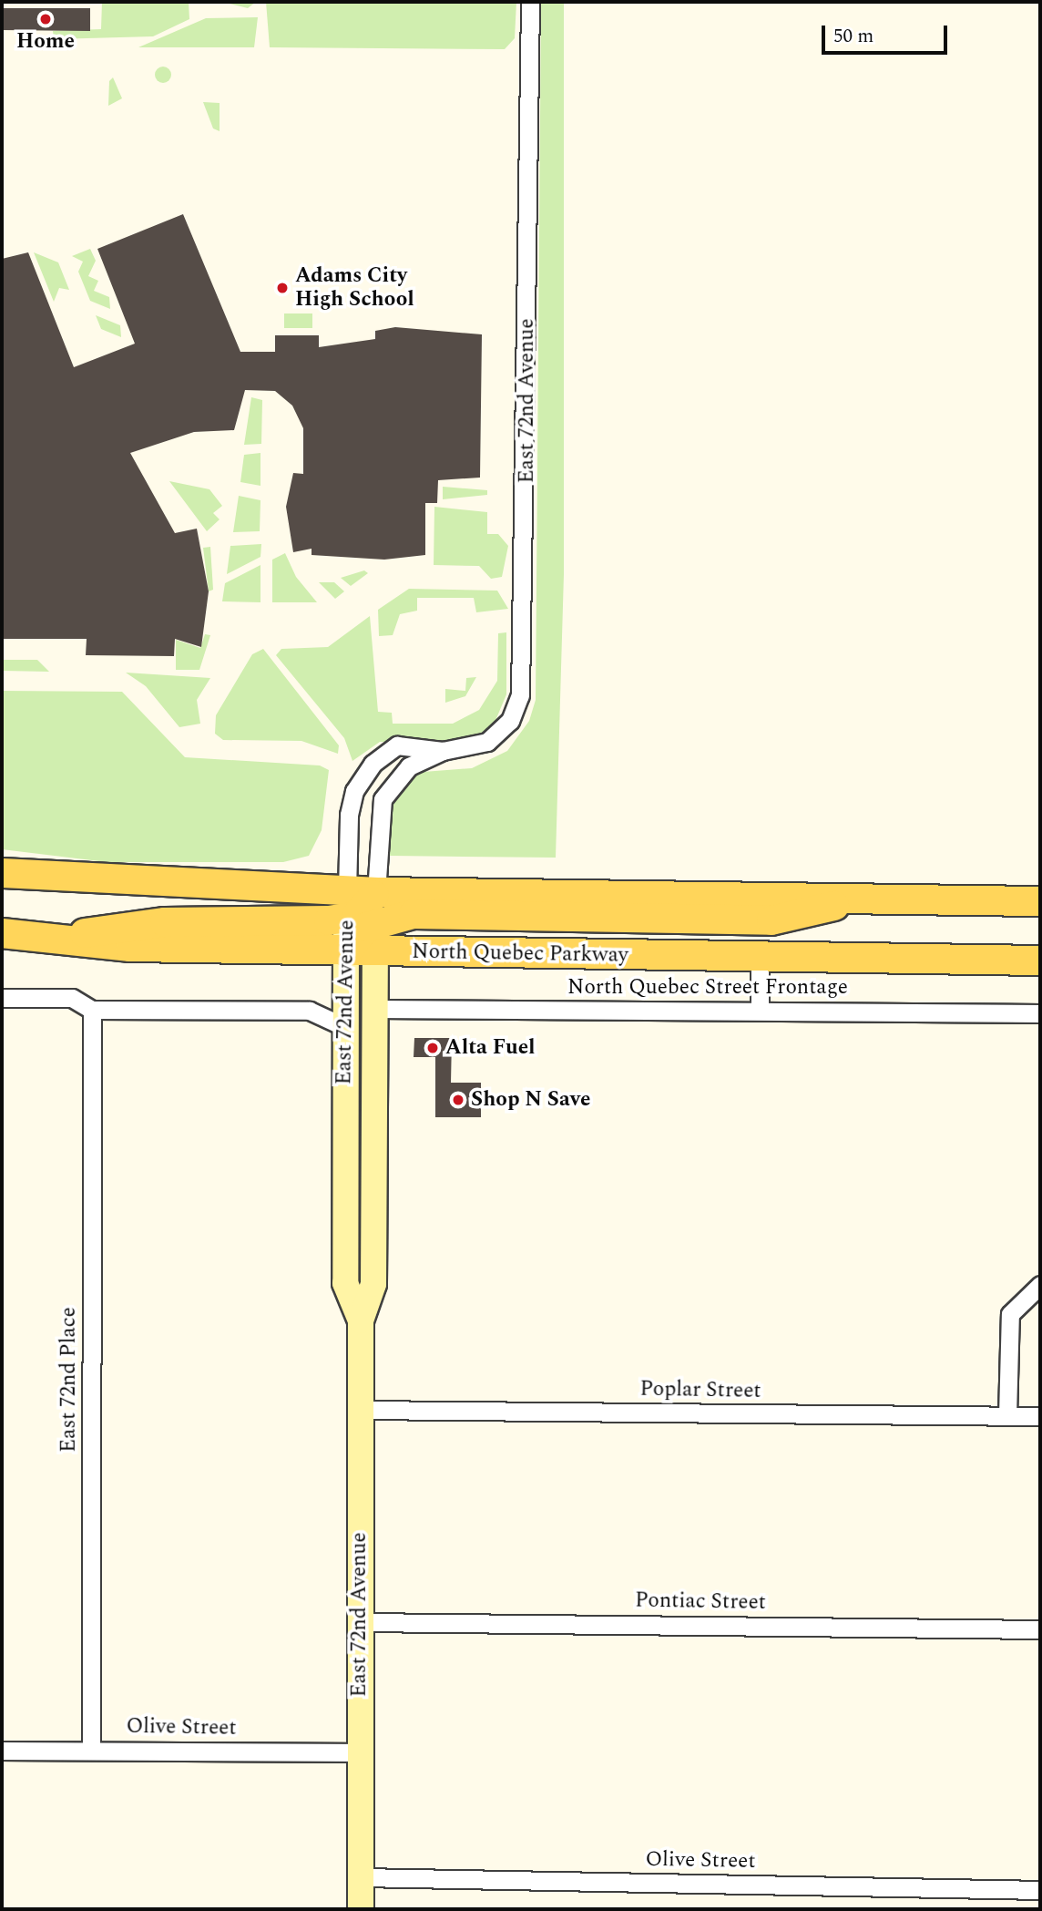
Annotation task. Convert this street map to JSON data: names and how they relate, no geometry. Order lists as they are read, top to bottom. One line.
{"streets":{"main road":["East 72nd Avenue","North Quebec Parkway"],"street":["North Quebec Street Frontage","East 72nd Place","Poplar Street","Pontiac Street","Olive Street"]},"crossings":[["East 72nd Avenue","North Quebec Parkway"],["East 72nd Avenue","North Quebec Street Frontage"],["East 72nd Avenue","Poplar Street"],["East 72nd Avenue","Pontiac Street"],["East 72nd Avenue","Olive Street"],["East 72nd Place","Olive Street"]],"places":["Home","Adams City High School","Alta Fuel","Shop N Save"],"scale_bar":"50 m"}
